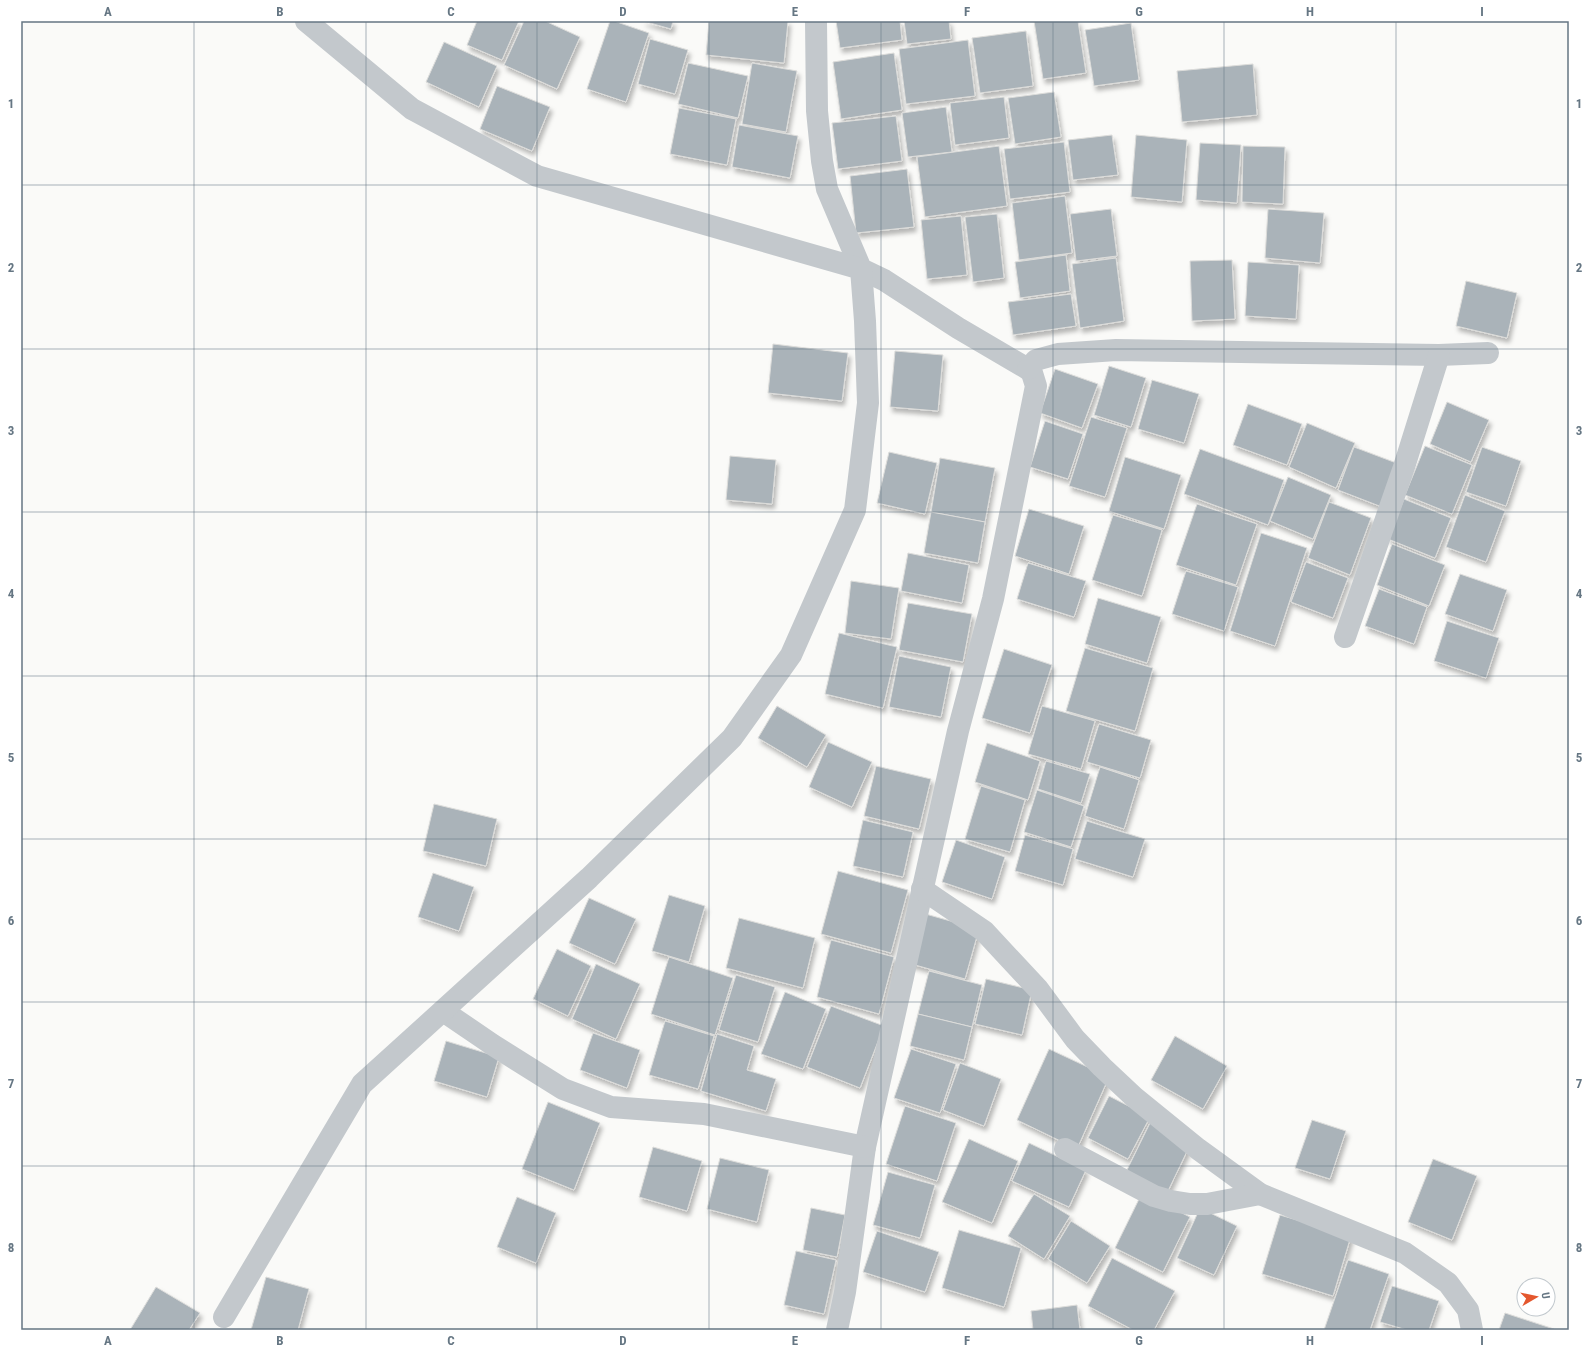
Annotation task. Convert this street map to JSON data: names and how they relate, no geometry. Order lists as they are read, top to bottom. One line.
{"north":"right","grid":{"columns":["A","B","C","D","E","F","G","H","I"],"rows":["1","2","3","4","5","6","7","8"]}}
